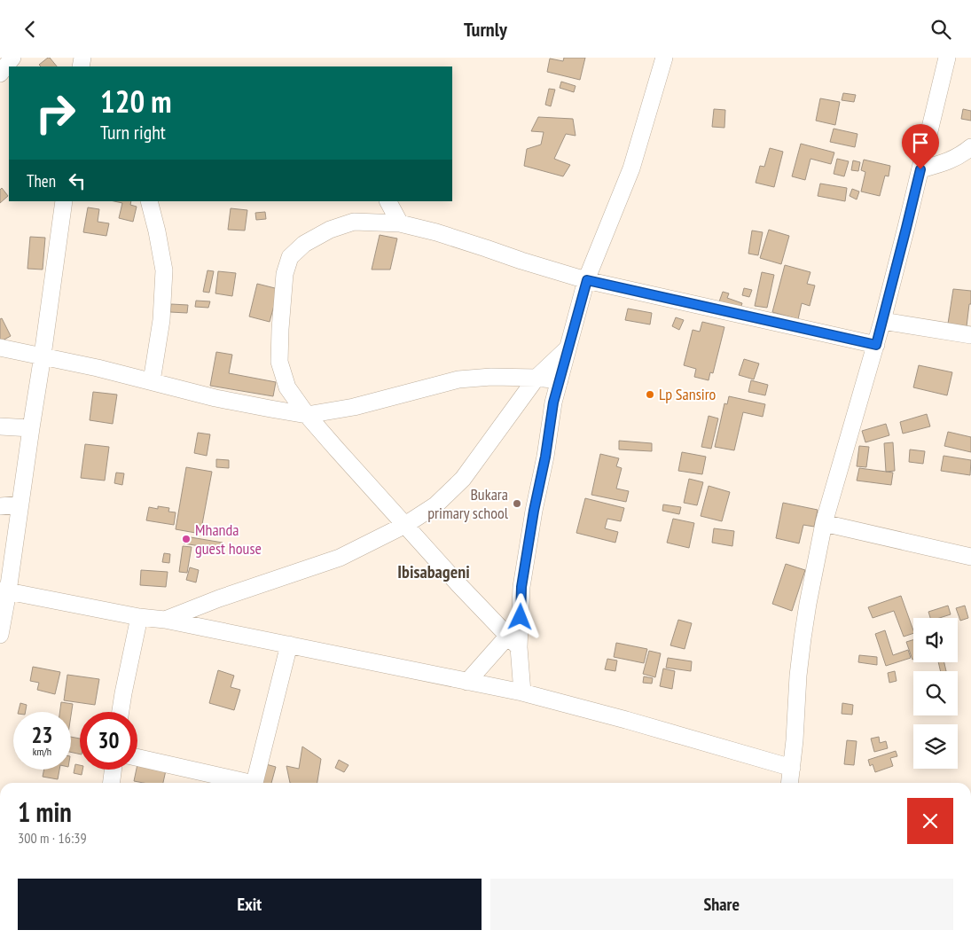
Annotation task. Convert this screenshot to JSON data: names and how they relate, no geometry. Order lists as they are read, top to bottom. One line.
{"districts":["Ibisabageni"],"places":["Lp Sansiro","Bukara primary school","Mhanda guest house"],"page":{"header":"Turnly","turn":["120 m","Turn right"],"then":"Then","speed":"23 km/h","limit":"30","heading":["1 min","300 m · 16:39"],"buttons":["Exit","Share"]}}
